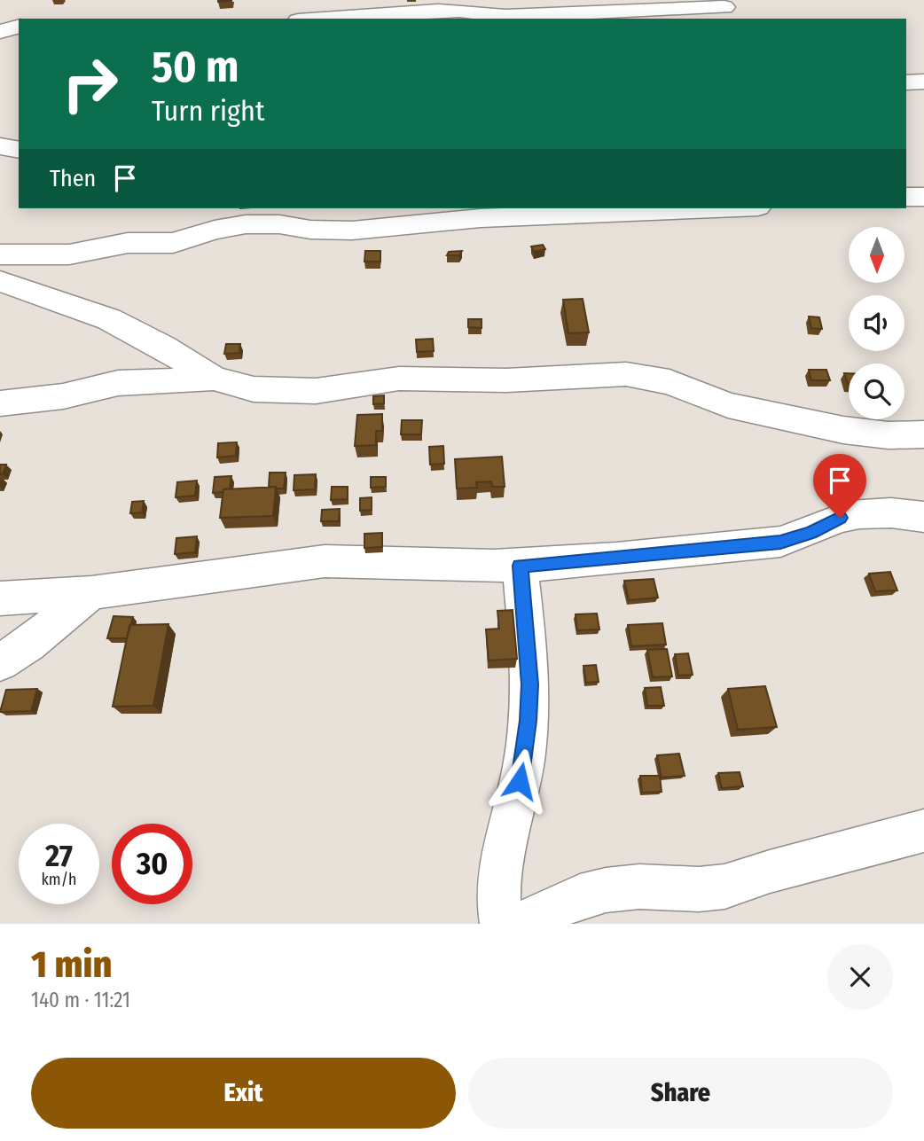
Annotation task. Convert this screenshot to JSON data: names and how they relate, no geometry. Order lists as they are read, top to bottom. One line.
{"north":"bottom","page":{"turn":["50 m","Turn right"],"then":"Then","speed":"27 km/h","limit":"30","heading":["1 min","140 m · 11:21"],"buttons":["Exit","Share"]}}
